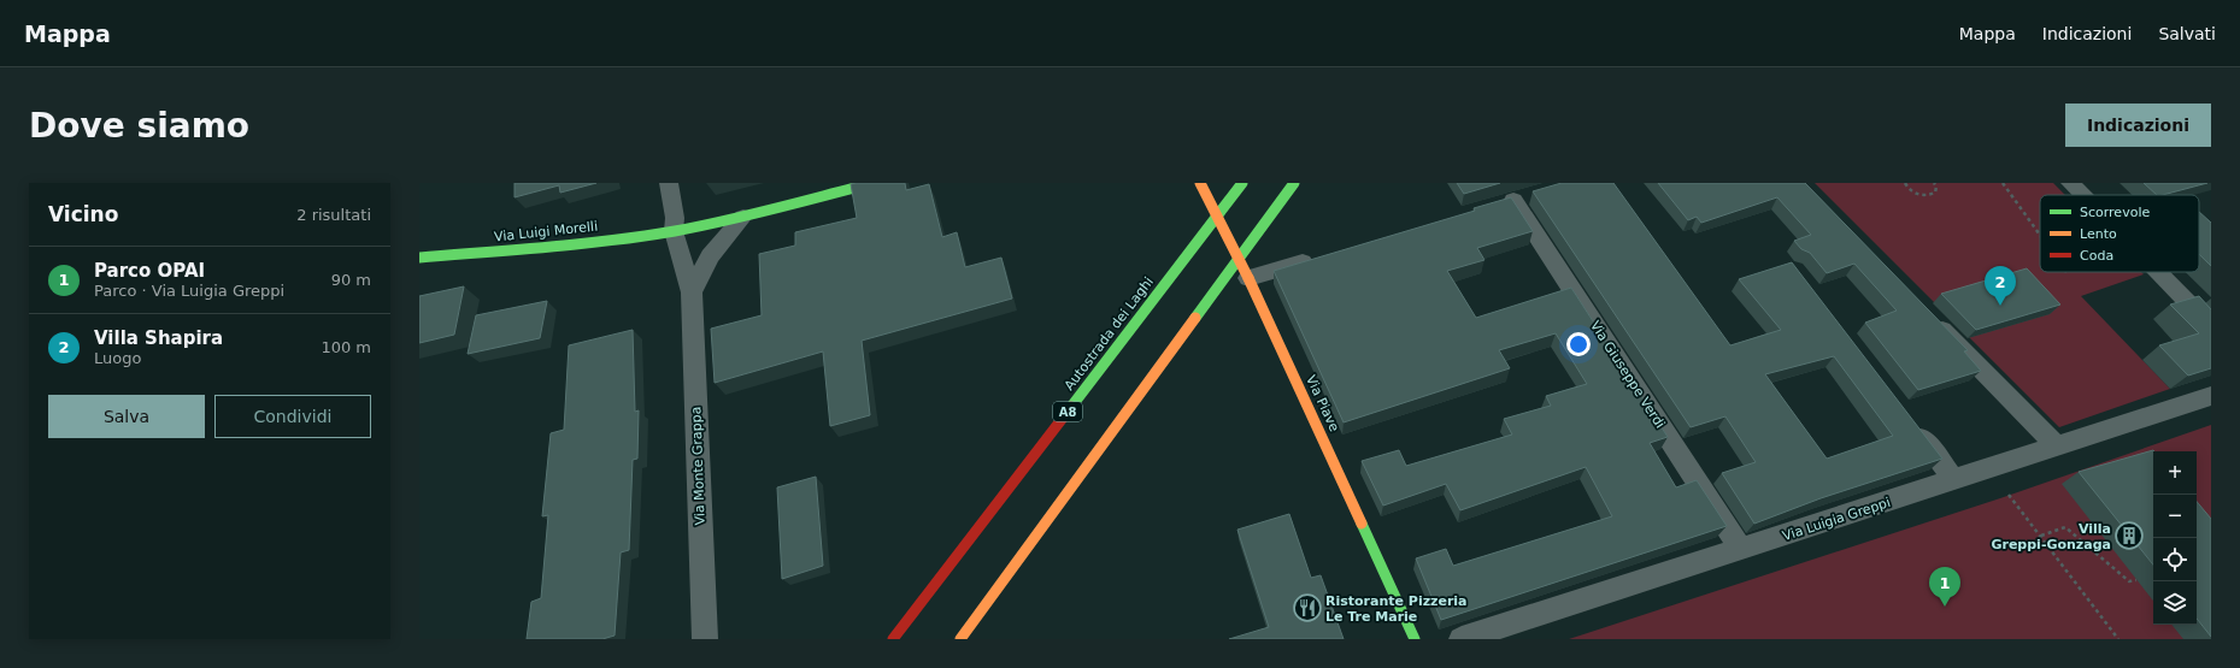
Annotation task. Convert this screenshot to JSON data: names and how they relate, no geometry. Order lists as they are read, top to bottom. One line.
{"streets":{"main road":["Via Luigi Morelli","Autostrada dei Laghi","Via Piave","A8"],"street":["Via Giuseppe Verdi","Via Monte Grappa","Via Luigia Greppi"]},"crossings":[["Via Luigi Morelli","Via Monte Grappa"],["Via Giuseppe Verdi","Via Luigia Greppi"]],"places":{"building":["Villa Greppi-Gonzaga"],"restaurant":["Ristorante Pizzeria Le Tre Marie"]},"legend":["Scorrevole","Lento","Coda"],"page":{"header":"Mappa","nav":["Mappa","Indicazioni","Salvati"],"buttons":["Indicazioni",["Salva","Condividi"]],"title":"Dove siamo","heading":["Vicino","2 risultati"],"list":[{"mark":"1","name":"Parco OPAI","note":"Parco · Via Luigia Greppi","value":"90 m"},{"mark":"2","name":"Villa Shapira","note":"Luogo","value":"100 m"}],"pins":["2","1"],"map_buttons":["+","−"]}}
